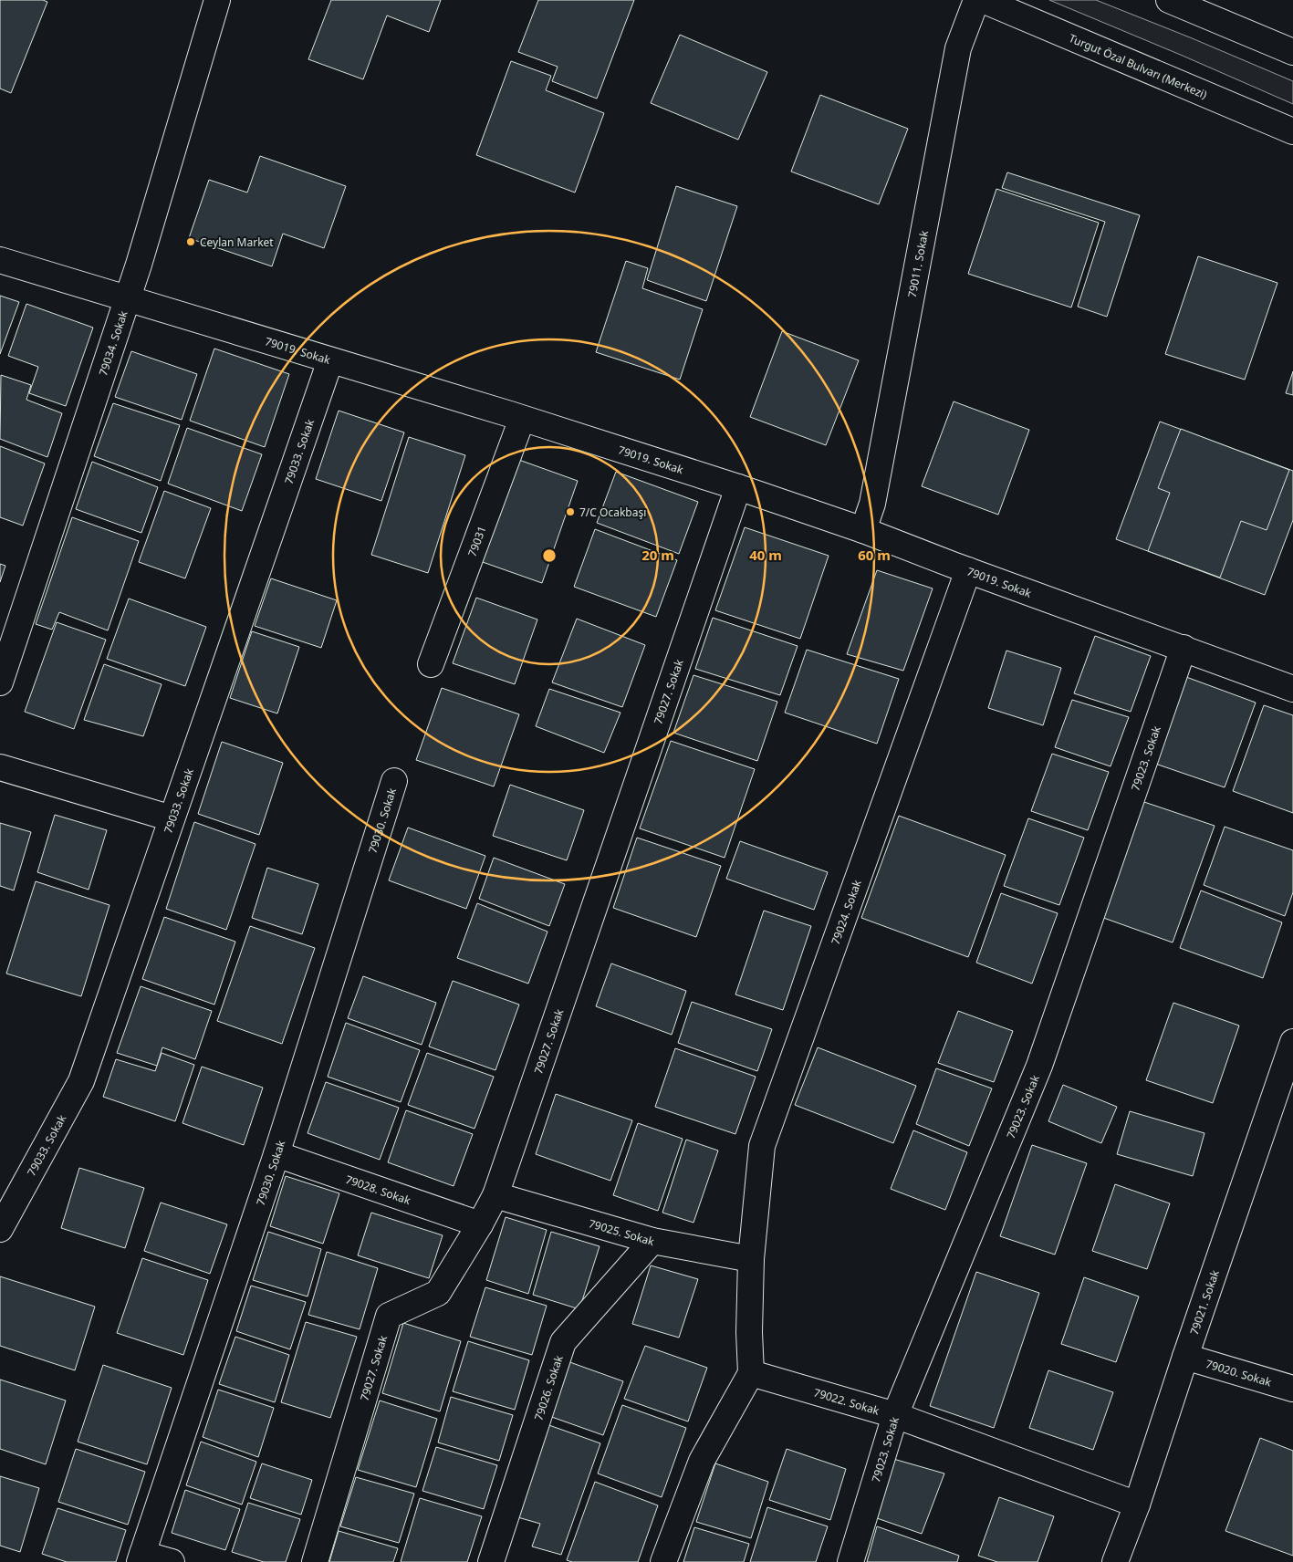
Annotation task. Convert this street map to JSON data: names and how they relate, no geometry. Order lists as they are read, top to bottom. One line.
{"streets":{"street":["Turgut Özal Bulvarı (Merkezi)","79011. Sokak","79034. Sokak","79019. Sokak","79033. Sokak","79031","79027. Sokak","79023. Sokak","79030. Sokak","79024. Sokak","79028. Sokak","79025. Sokak","79021. Sokak","79020. Sokak","79026. Sokak","79022. Sokak"]},"crossings":[["79011. Sokak","79019. Sokak"],["79034. Sokak","79019. Sokak"],["79019. Sokak","79033. Sokak"],["79019. Sokak","79031"],["79019. Sokak","79027. Sokak"],["79019. Sokak","79023. Sokak"],["79019. Sokak","79024. Sokak"],["79027. Sokak","79028. Sokak"],["79027. Sokak","79025. Sokak"],["79023. Sokak","79022. Sokak"],["79030. Sokak","79028. Sokak"],["79024. Sokak","79025. Sokak"],["79024. Sokak","79022. Sokak"],["79025. Sokak","79026. Sokak"],["79021. Sokak","79020. Sokak"],["79021. Sokak","79022. Sokak"]],"places":["Ceylan Market","7/C Ocakbaşı"],"rings":["20 m","40 m","60 m"]}
